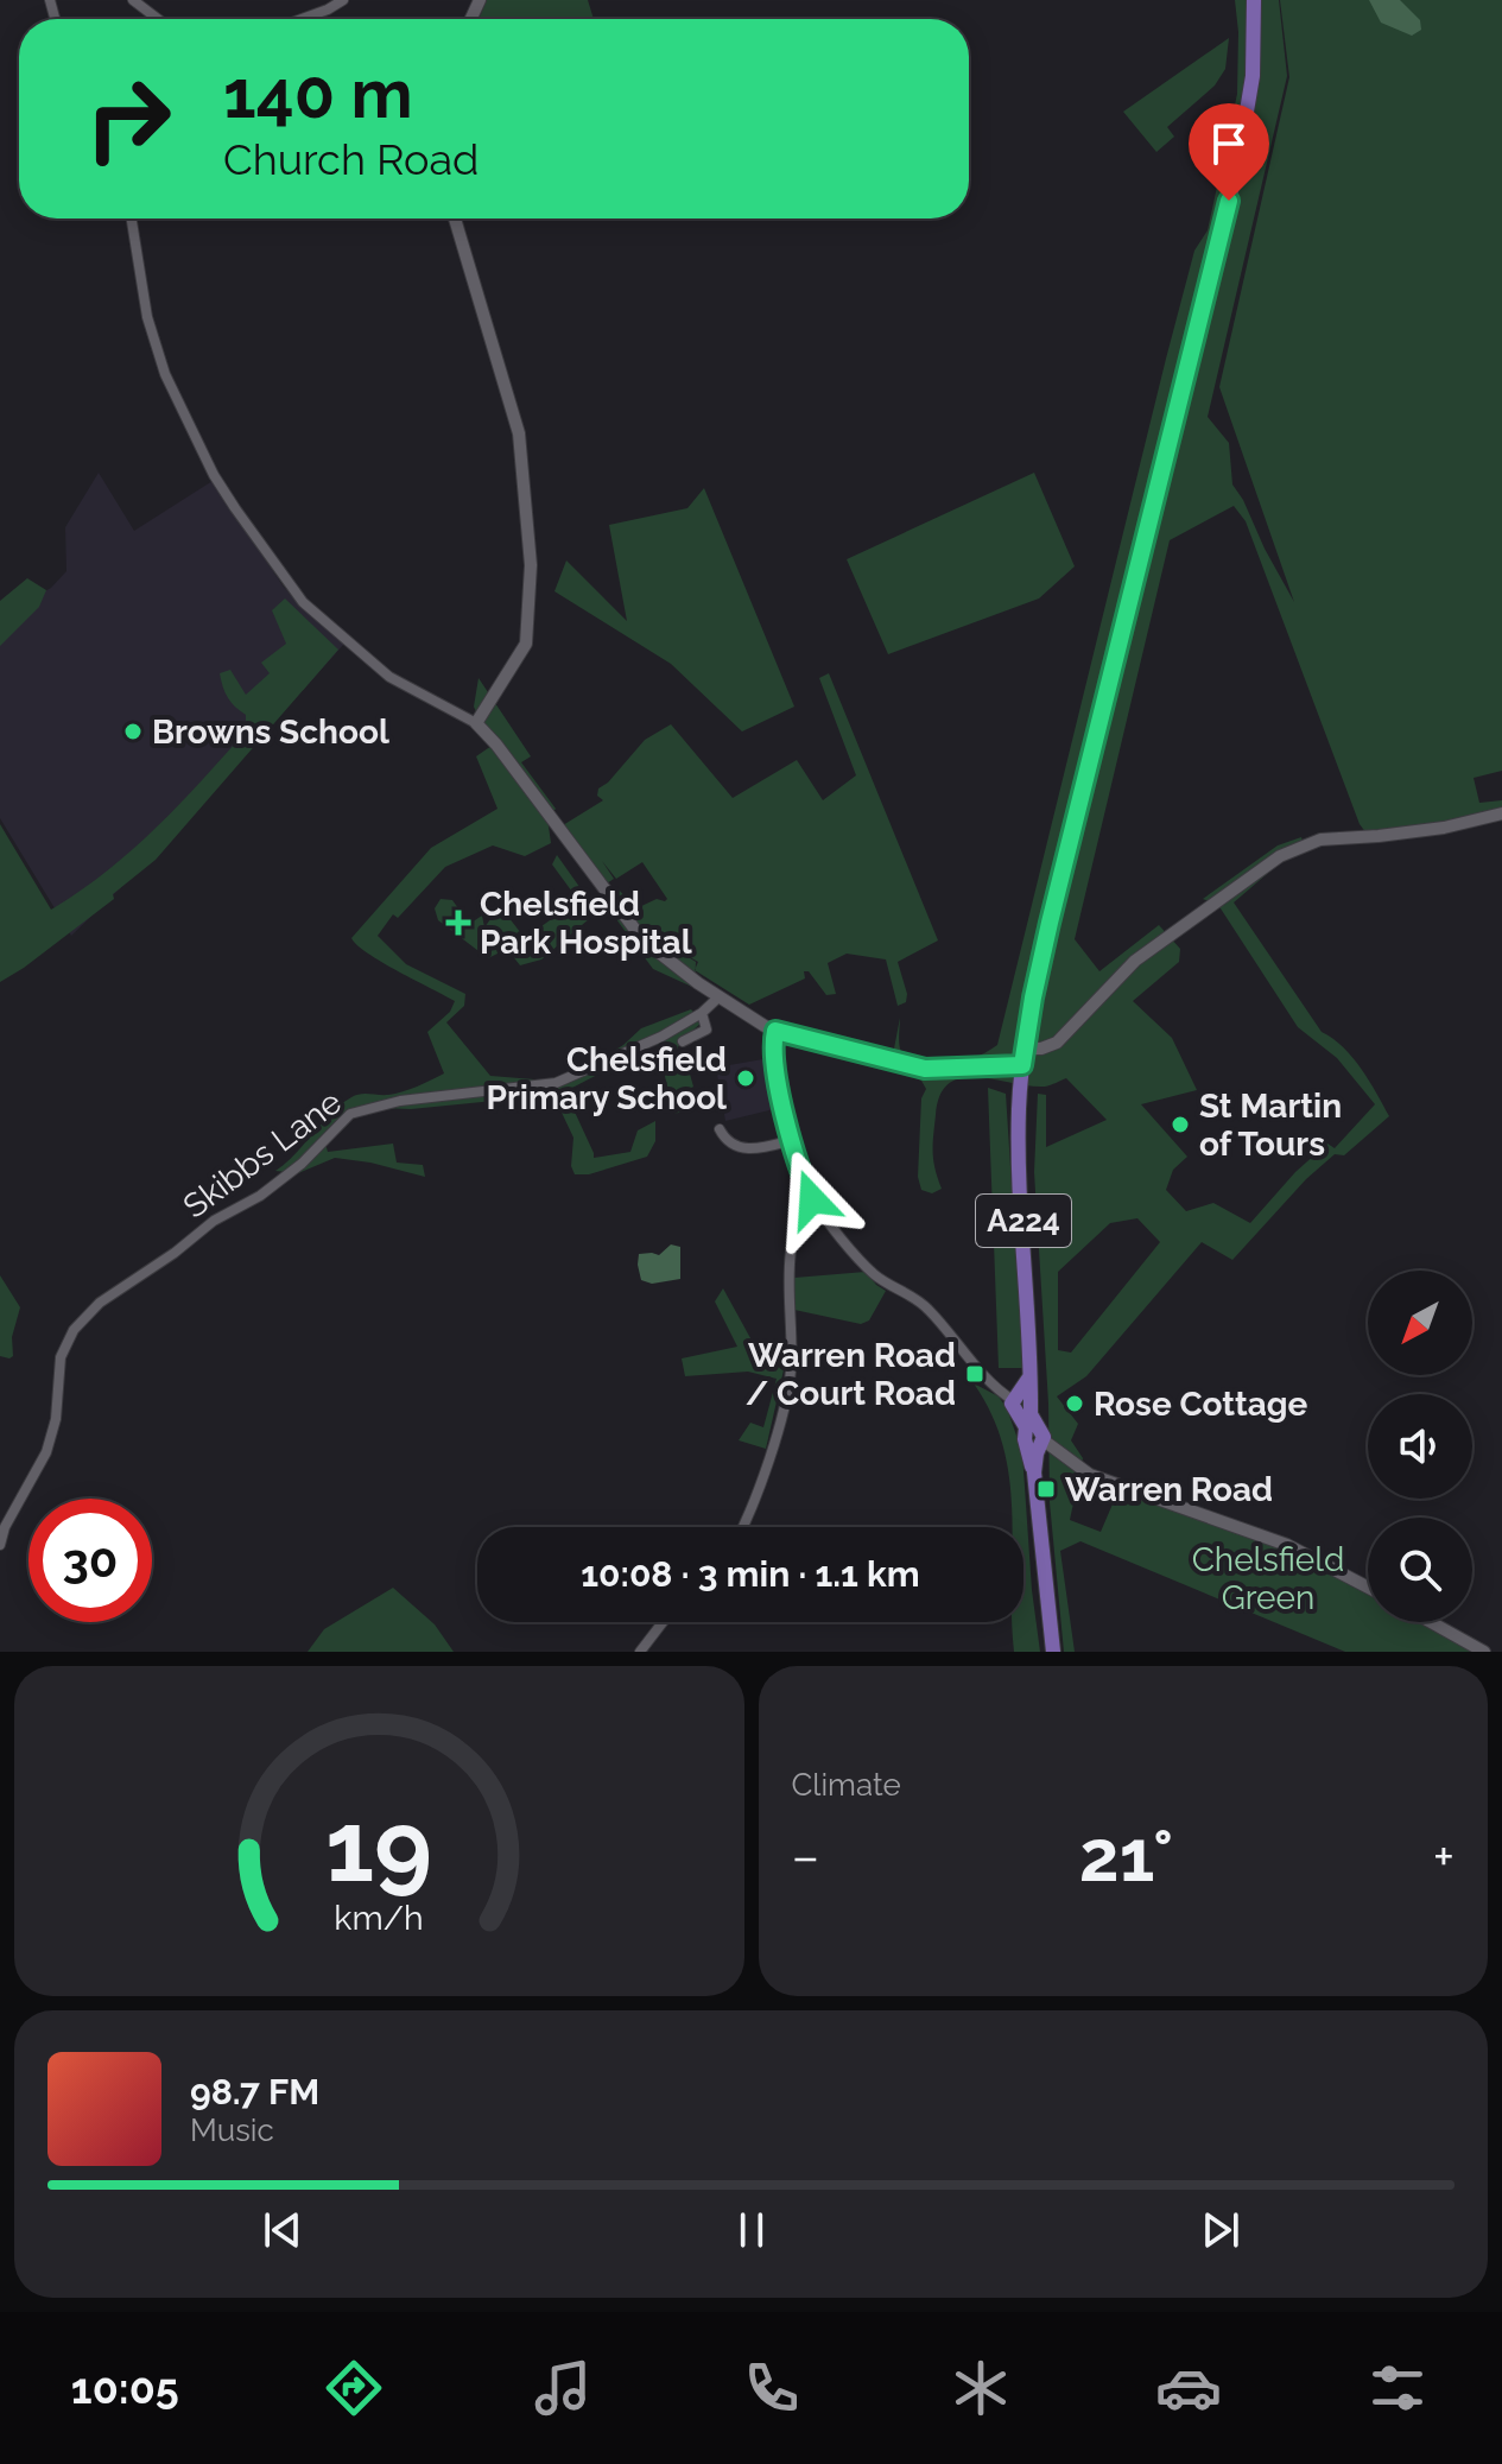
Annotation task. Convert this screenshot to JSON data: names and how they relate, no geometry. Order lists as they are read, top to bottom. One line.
{"streets":{"main road":["A224"],"street":["Skibbs Lane"]},"parks":["Chelsfield Green"],"places":{"other":["Browns School","Chelsfield Primary School","St Martin of Tours","Rose Cottage"],"health":["Chelsfield Park Hospital"],"transit":["Warren Road / Court Road","Warren Road"]},"north":"bottom left","page":{"turn":["140 m","Church Road"],"limit":"30","trip":"10:08 · 3 min · 1.1 km","tile":"Climate","heat":["−","21°","+"],"song":["98.7 FM","Music"],"tabs":"10:05","gauge":["19","km/h"]}}
